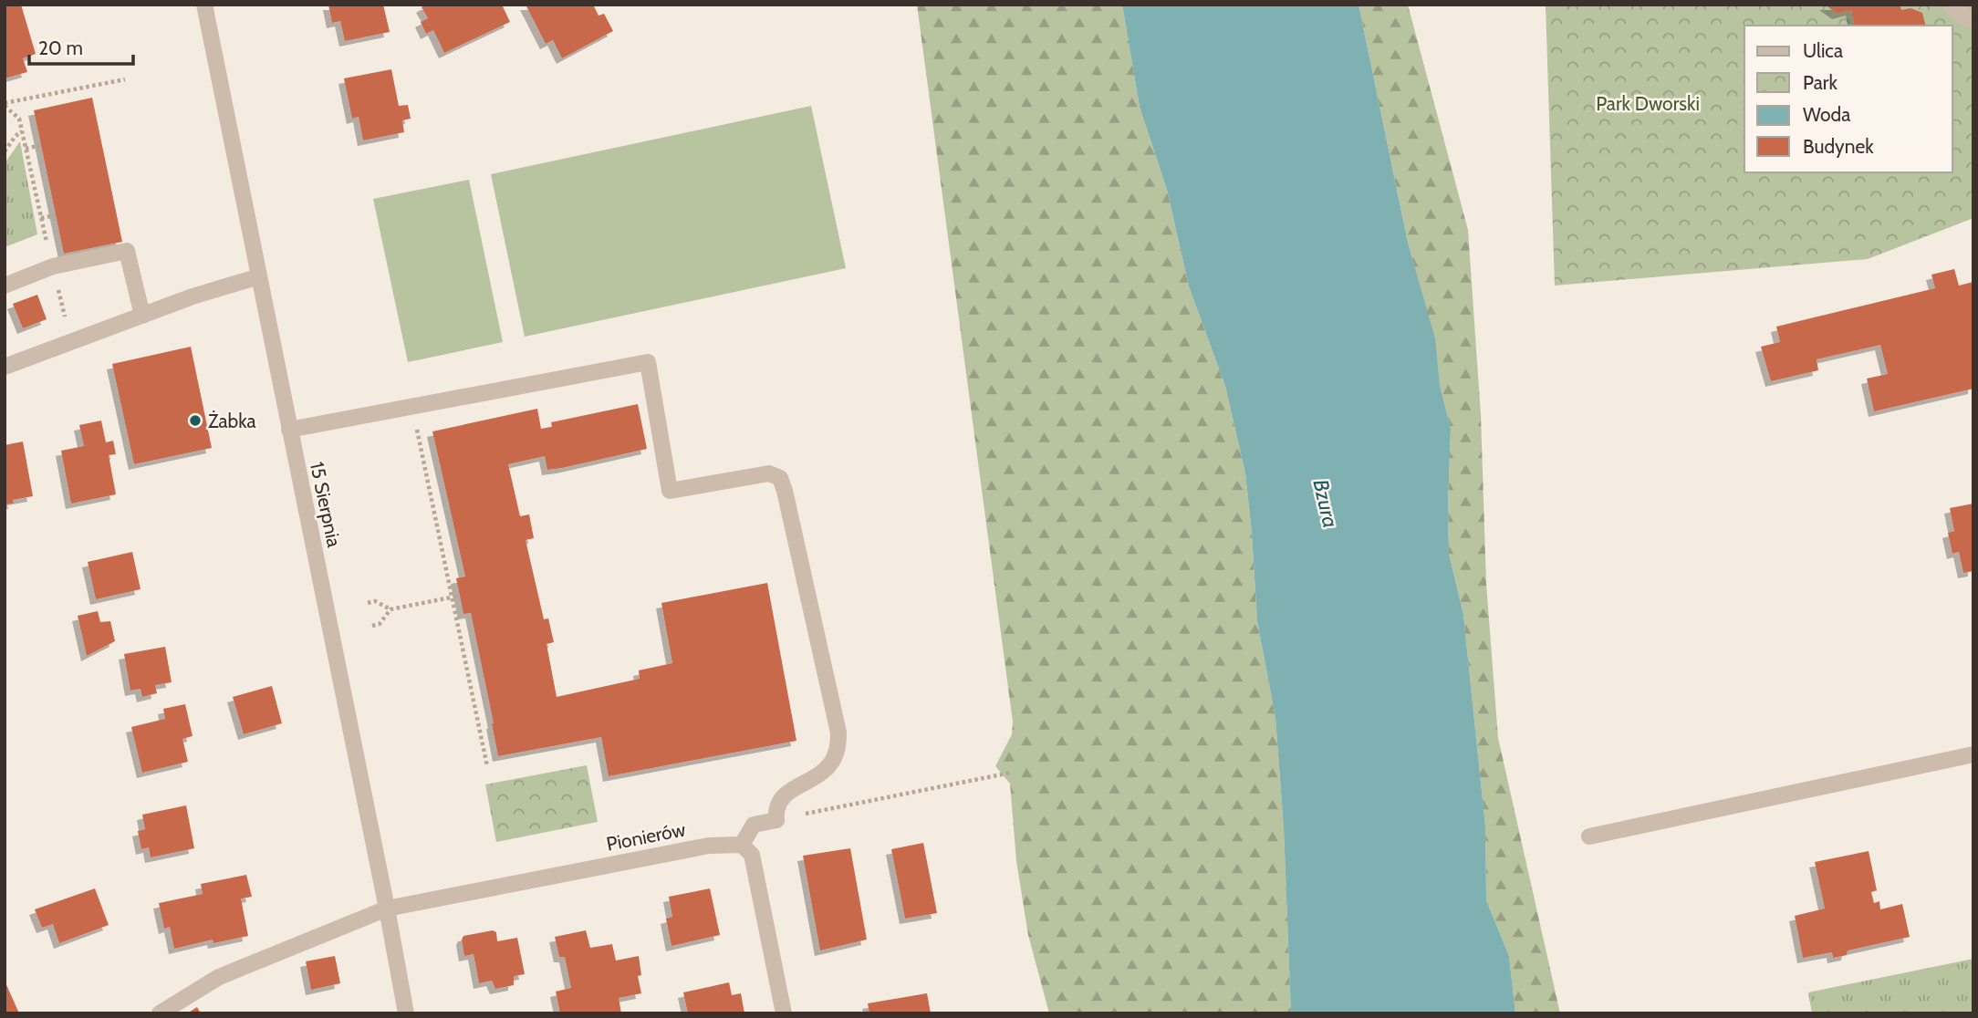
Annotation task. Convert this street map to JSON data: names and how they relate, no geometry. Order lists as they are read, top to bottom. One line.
{"streets":{"street":["15 Sierpnia","Pionierów"]},"crossings":[["15 Sierpnia","Pionierów"]],"water":["Bzura"],"parks":["Park Dworski"],"places":["Żabka"],"legend":["Ulica","Park","Woda","Budynek"],"scale_bar":"20 m"}
